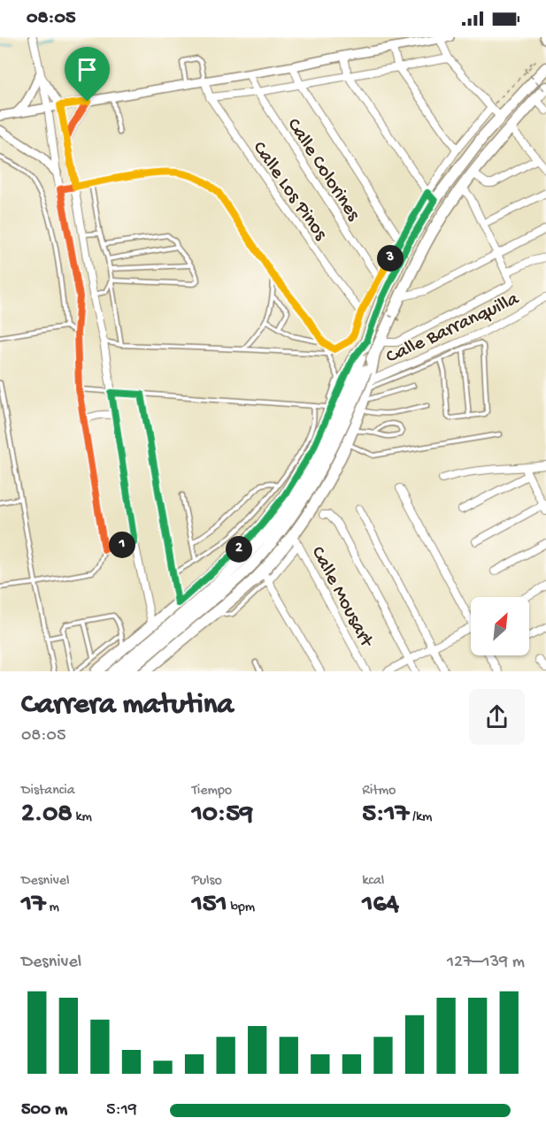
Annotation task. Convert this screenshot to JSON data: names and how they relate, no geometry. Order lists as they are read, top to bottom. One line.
{"streets":{"street":["Calle Colorines","Calle Los Pinos","Calle Barranquilla","Calle Mousart"]},"north":"top right","page":{"status":"08:05","pins":["3","1","2"],"heading":["Carrera matutina","08:05"],"stats":[["Distancia","2.08 km"],["Tiempo","10:59"],["Ritmo","5:17 /km"],["Desnivel","17 m"],["Pulso","151 bpm"],["kcal","164"]],"chart":["Desnivel","127–139 m"],"list":[{"name":"500 m","note":"5:19"}]}}
